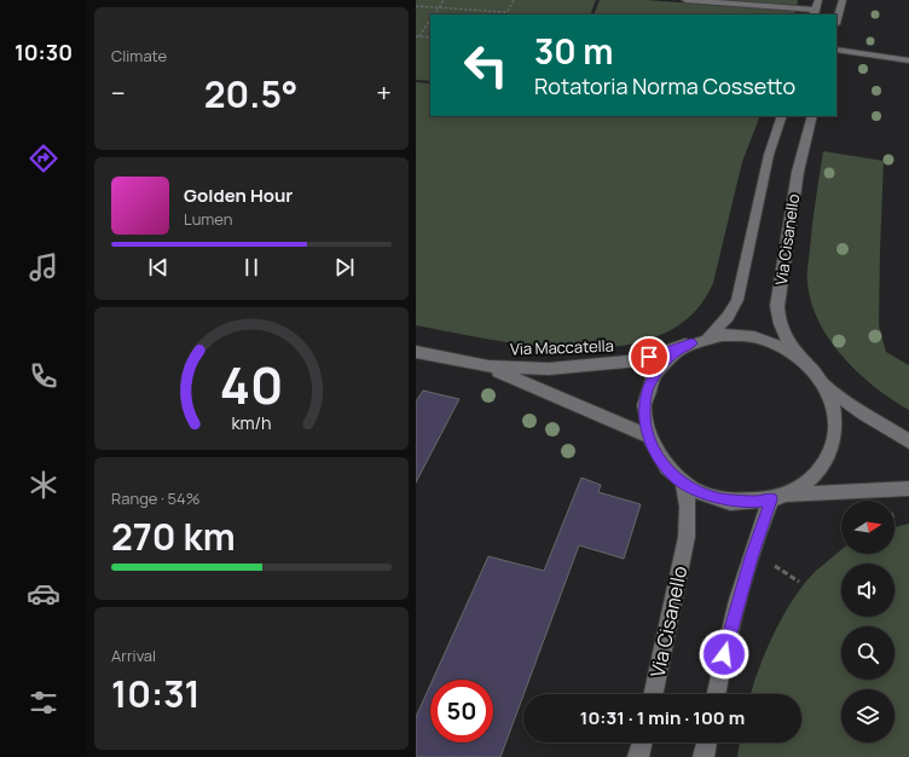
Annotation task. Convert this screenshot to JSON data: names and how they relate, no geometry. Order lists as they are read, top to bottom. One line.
{"streets":{"main road":["Via Cisanello","Via Maccatella"]},"north":"right","page":{"tabs":"10:30","tile":["Climate",["Range · 54%","270 km"],["Arrival","10:31"]],"turn":["30 m","Rotatoria Norma Cossetto"],"heat":["−","20.5°","+"],"song":["Golden Hour","Lumen"],"limit":"50","trip":"10:31 · 1 min · 100 m","gauge":["40","km/h"]}}
